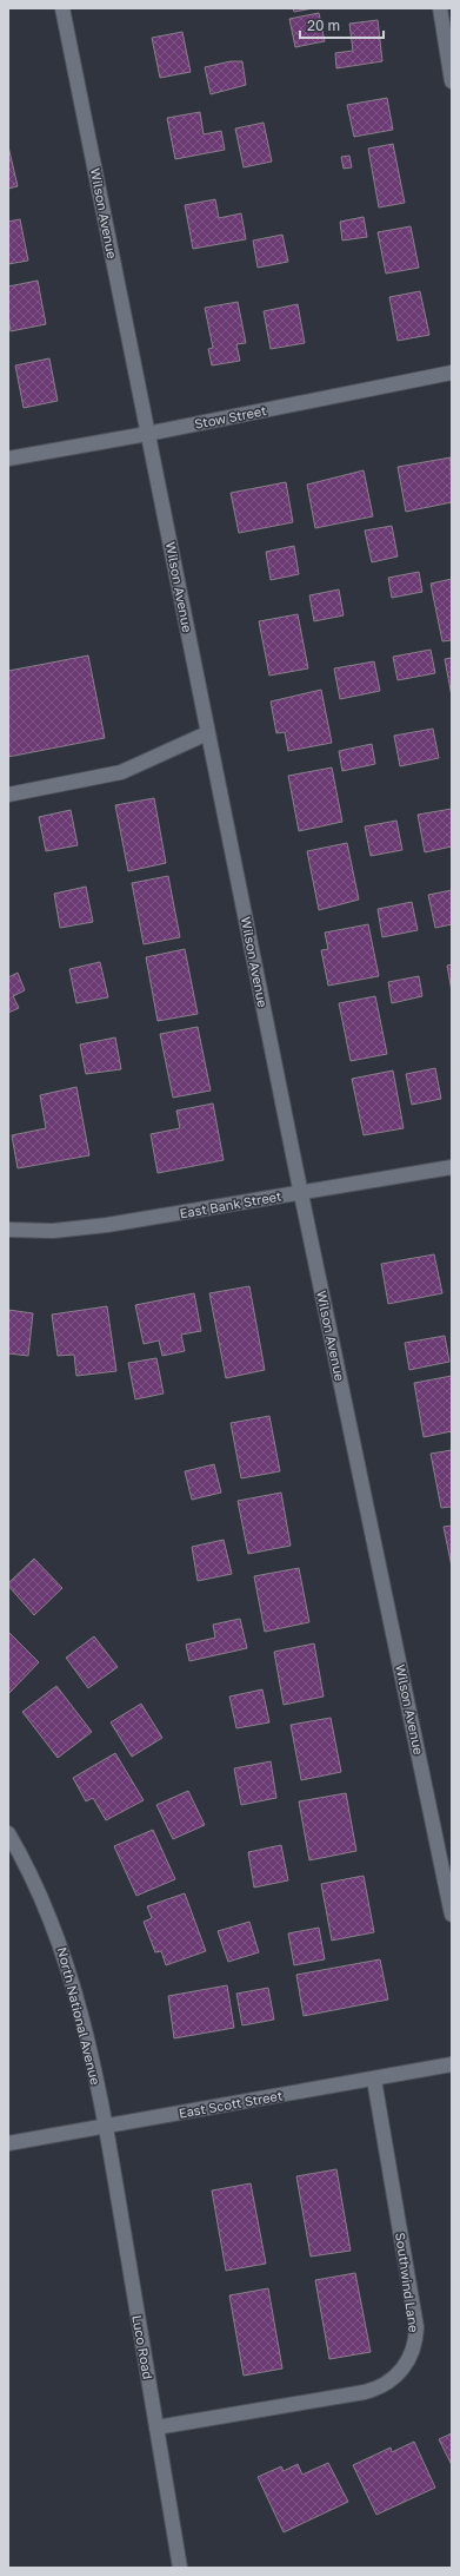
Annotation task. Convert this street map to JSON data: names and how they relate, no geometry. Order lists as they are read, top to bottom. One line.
{"streets":{"street":["Wilson Avenue","Stow Street","East Bank Street","North National Avenue","East Scott Street","Southwind Lane","Luco Road"]},"crossings":[["Wilson Avenue","Stow Street"],["Wilson Avenue","East Bank Street"],["North National Avenue","East Scott Street"],["North National Avenue","Luco Road"],["East Scott Street","Southwind Lane"],["East Scott Street","Luco Road"],["Southwind Lane","Luco Road"]],"scale_bar":"20 m"}
